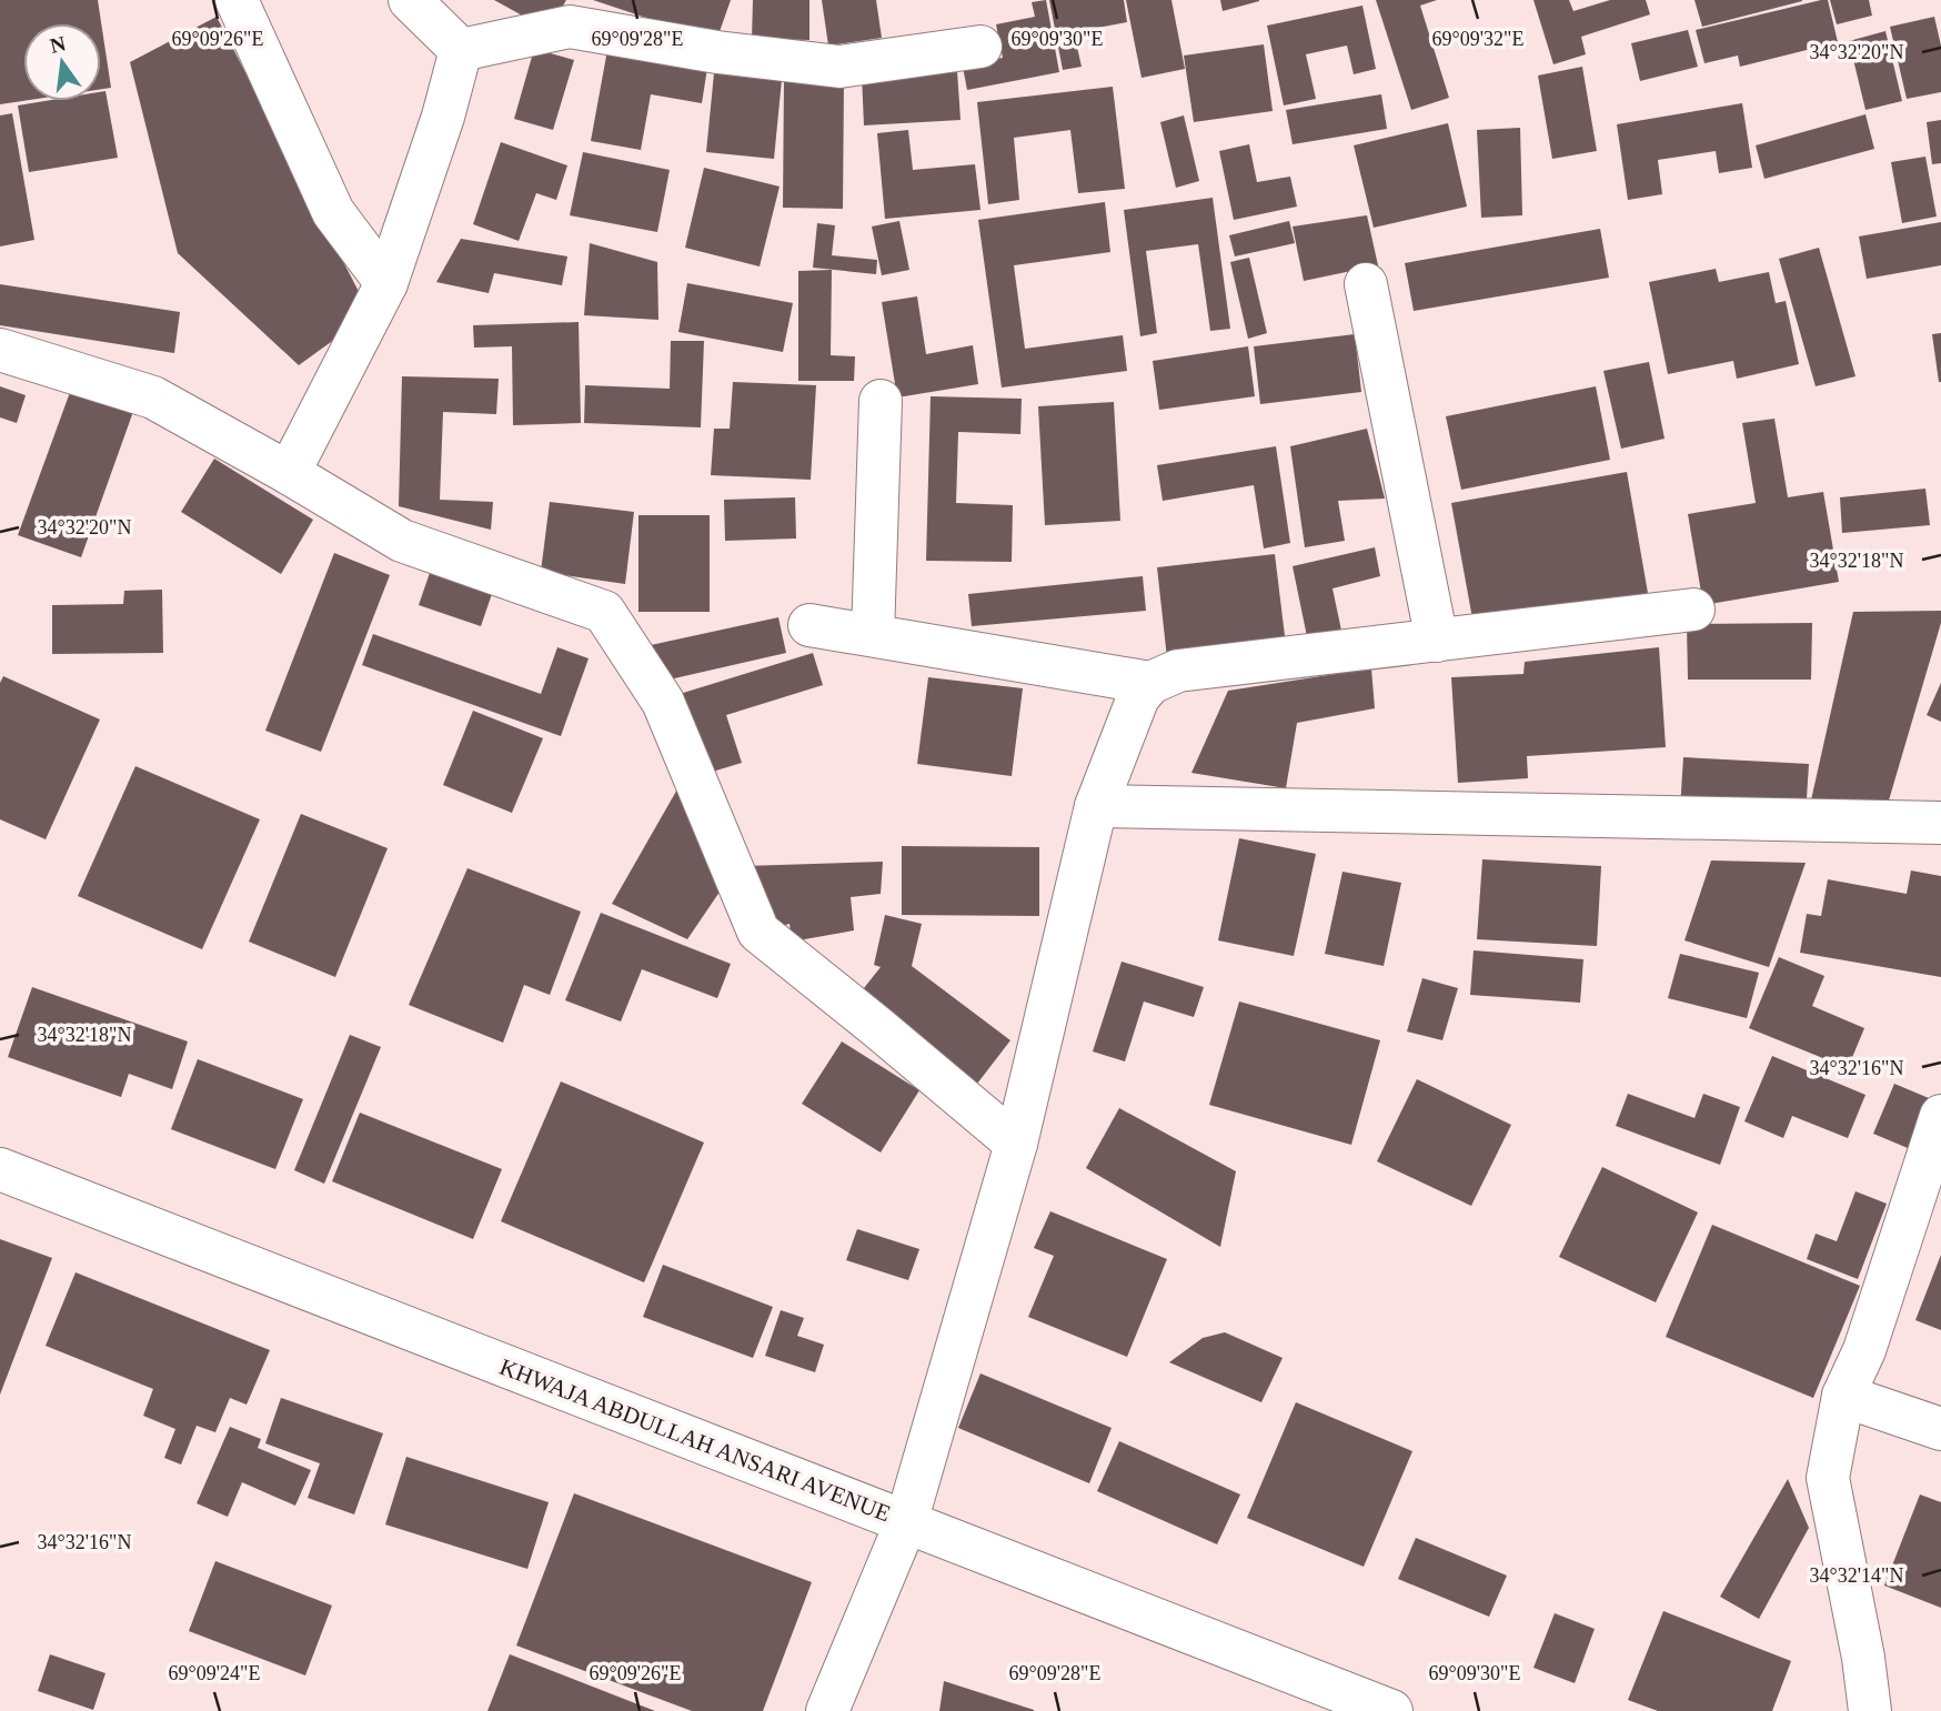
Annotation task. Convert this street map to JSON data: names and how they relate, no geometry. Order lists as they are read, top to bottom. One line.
{"streets":{"street":["KHWAJA ABDULLAH ANSARI AVENUE"]},"north":"top","coordinates":["69°09'26\"E","69°09'28\"E","69°09'30\"E","69°09'32\"E","34°32'20\"N","34°32'18\"N","34°32'16\"N","34°32'14\"N","69°09'24\"E"]}
